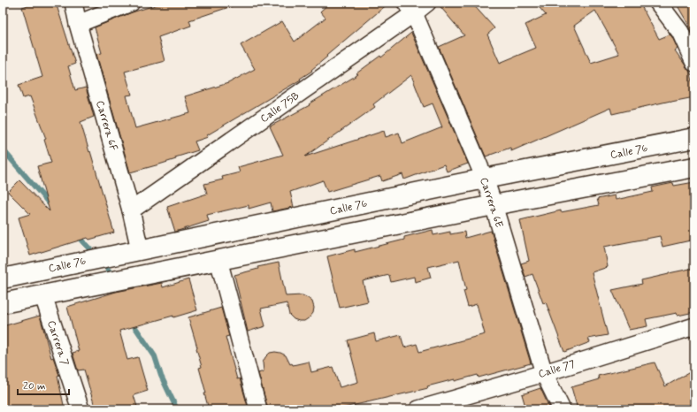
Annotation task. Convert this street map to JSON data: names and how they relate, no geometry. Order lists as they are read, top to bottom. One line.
{"streets":{"street":["Calle 75B","Carrera 6F","Calle 76","Carrera 6E","Carrera 7","Calle 77"]},"crossings":[["Calle 75B","Carrera 6F"],["Calle 75B","Carrera 6E"],["Carrera 6F","Calle 76"],["Calle 76","Carrera 6E"],["Carrera 6E","Calle 77"]],"scale_bar":"20 m"}
